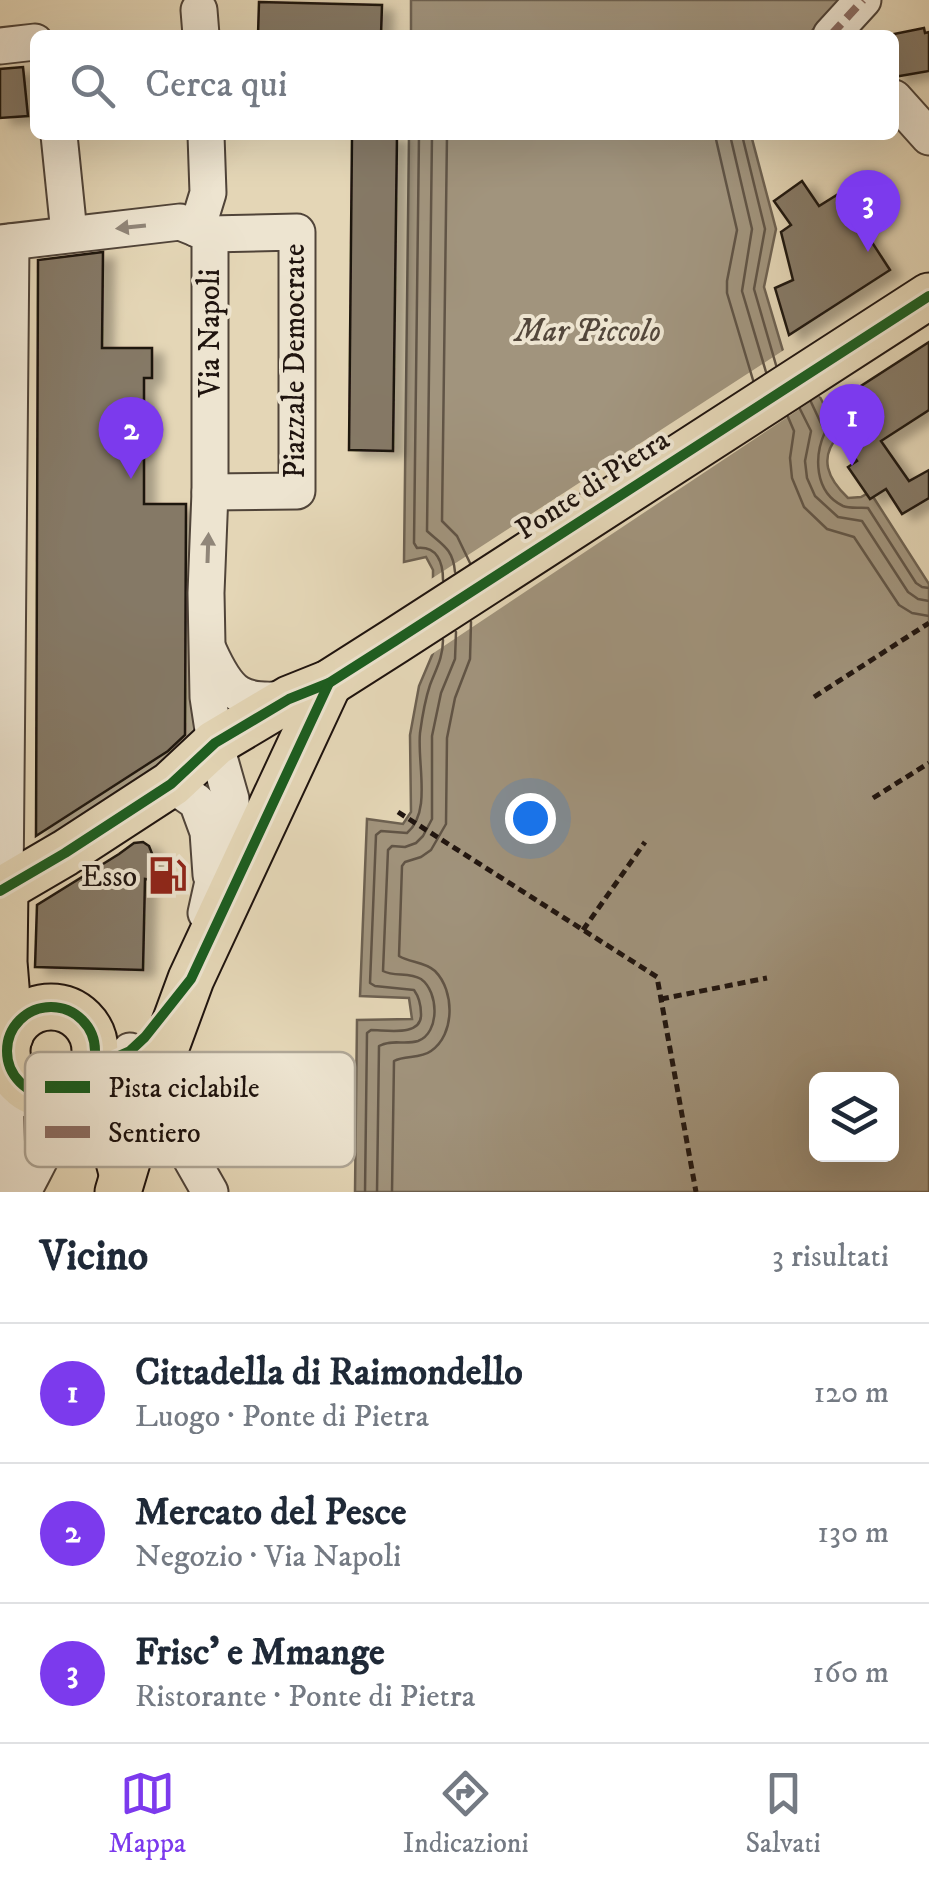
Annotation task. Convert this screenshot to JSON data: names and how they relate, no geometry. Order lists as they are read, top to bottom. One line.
{"streets":{"main road":["Ponte di Pietra"],"street":["Via Napoli","Piazzale Democrate"]},"crossings":[["Via Napoli","Piazzale Democrate"]],"water":["Mar Piccolo"],"places":{"fuel station":["Esso"]},"legend":["Pista ciclabile","Sentiero"],"page":{"search":"Cerca qui","pins":["3","1","2"],"heading":["Vicino","3 risultati"],"list":[{"mark":"1","name":"Cittadella di Raimondello","note":"Luogo · Ponte di Pietra","value":"120 m"},{"mark":"2","name":"Mercato del Pesce","note":"Negozio · Via Napoli","value":"130 m"},{"mark":"3","name":"Frisc' e Mmange","note":"Ristorante · Ponte di Pietra","value":"160 m"}],"nav":["Mappa","Indicazioni","Salvati"]}}
